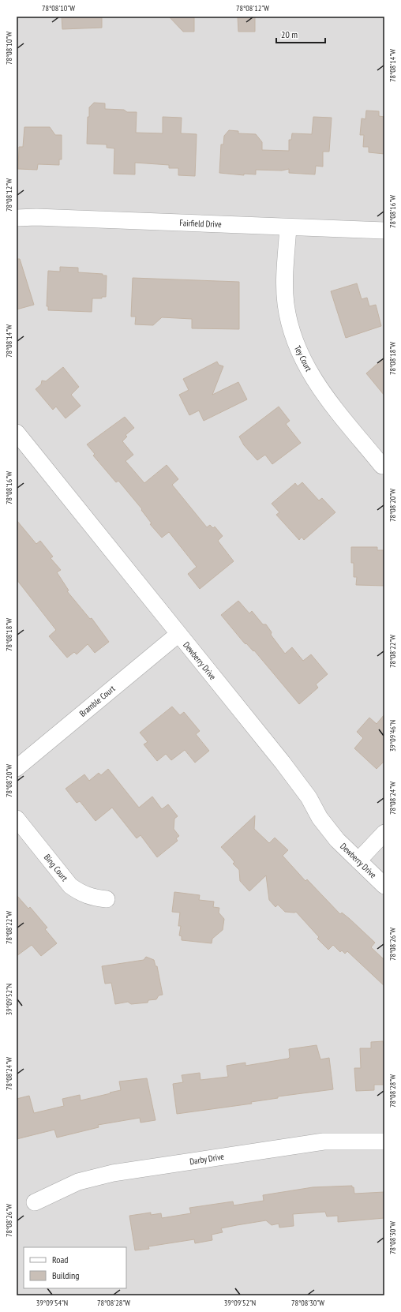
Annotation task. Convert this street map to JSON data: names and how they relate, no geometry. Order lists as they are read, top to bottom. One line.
{"streets":{"street":["Fairfield Drive","Tey Court","Dewberry Drive","Bramble Court","Bing Court","Darby Drive"]},"crossings":[["Fairfield Drive","Tey Court"],["Dewberry Drive","Bramble Court"]],"legend":["Road","Building"],"scale_bar":"20 m","coordinates":["78°08'10\"W","78°08'12\"W","78°08'14\"W","78°08'16\"W","78°08'18\"W","78°08'20\"W","78°08'22\"W","39°09'46\"N","78°08'24\"W","78°08'26\"W","39°09'52\"N","78°08'28\"W","78°08'30\"W","39°09'54\"N"]}
